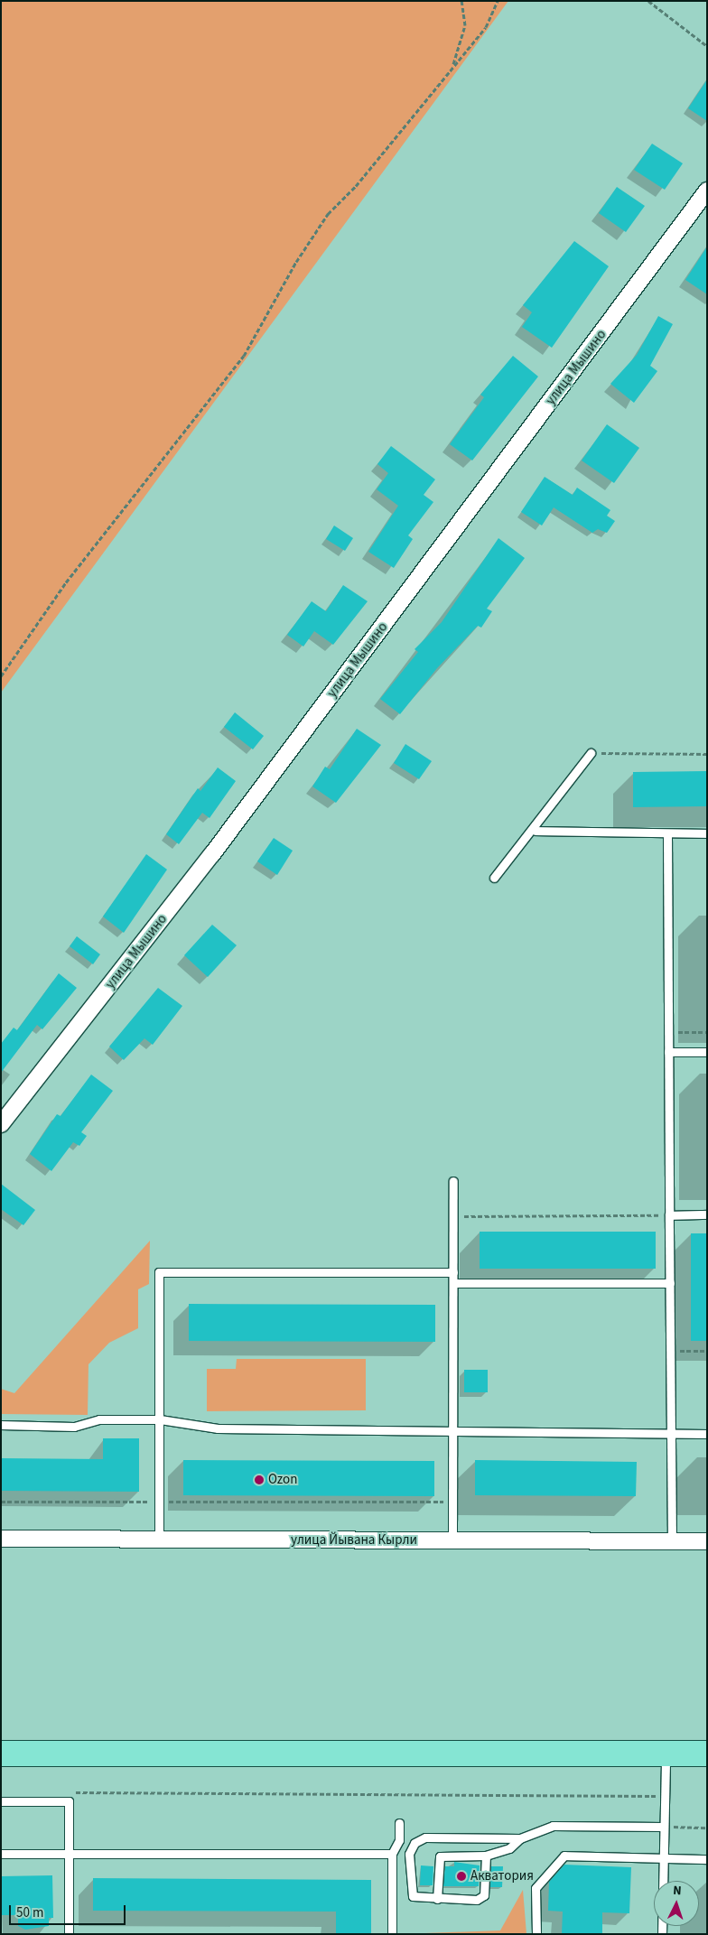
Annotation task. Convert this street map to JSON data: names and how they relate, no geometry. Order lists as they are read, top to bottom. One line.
{"streets":{"street":["улица Мышино","улица Йывана Кырли"]},"places":["Ozon","Акватория"],"scale_bar":"50 m","north":"top"}
